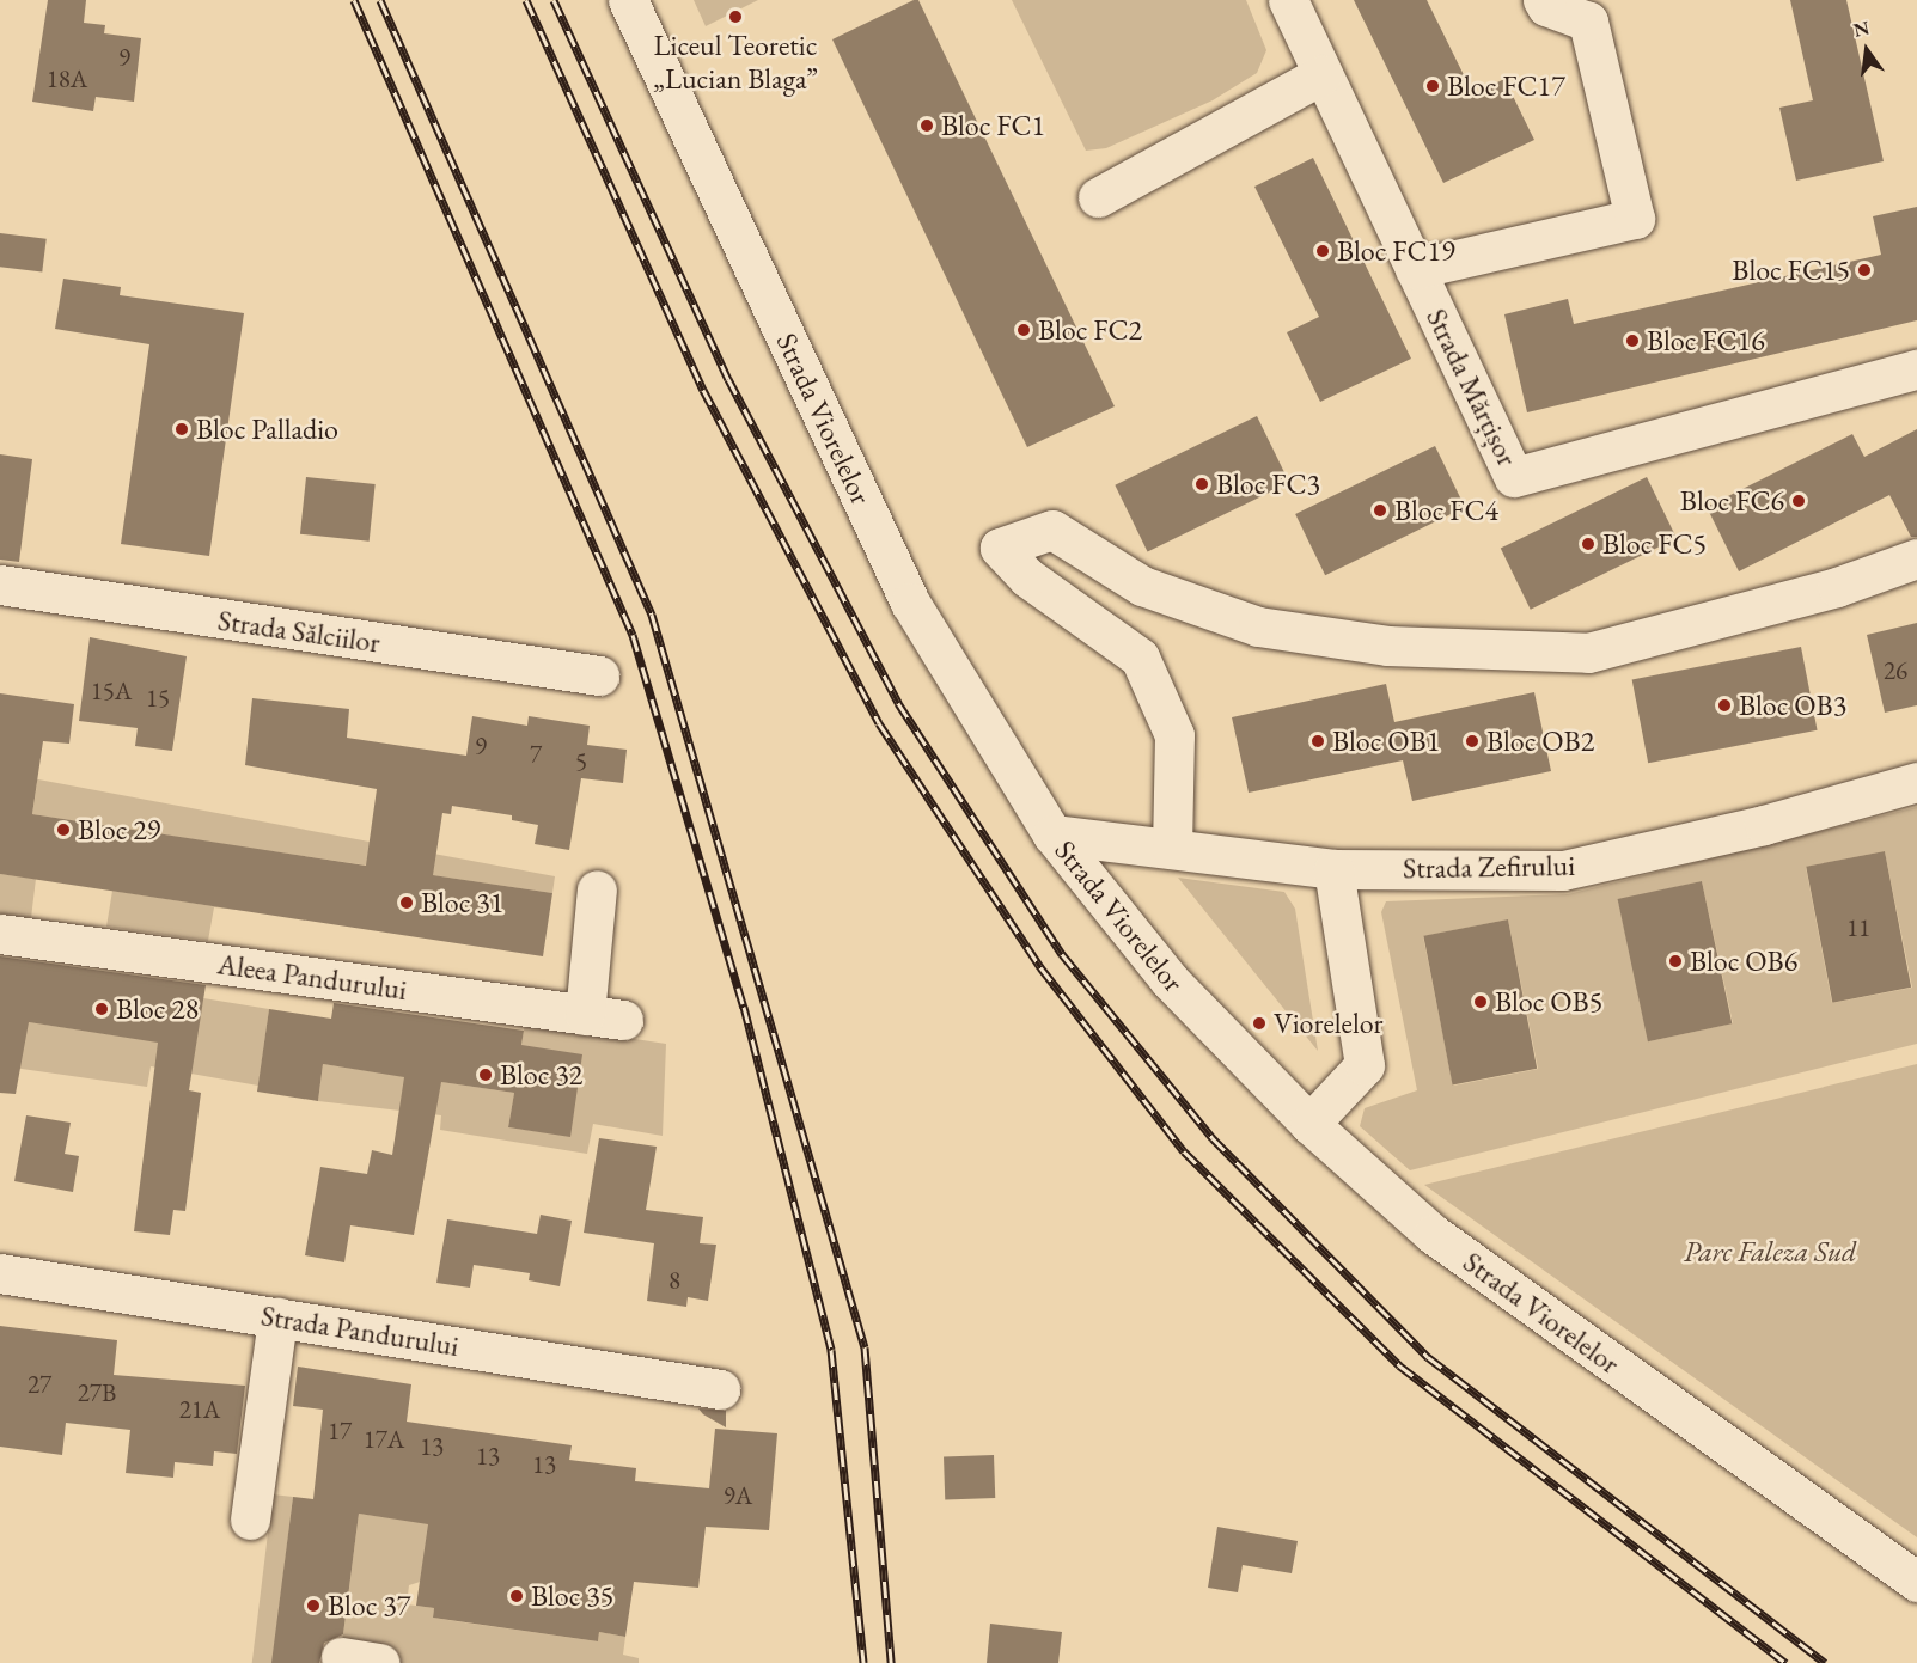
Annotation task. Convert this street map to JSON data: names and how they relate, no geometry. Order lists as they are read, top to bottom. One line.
{"streets":{"street":["Strada Mărțișor","Strada Viorelelor","Strada Sălciilor","Strada Zefirului","Aleea Pandurului","Strada Pandurului"]},"crossings":[["Strada Viorelelor","Strada Zefirului"]],"parks":["Parc Faleza Sud"],"places":["Liceul Teoretic „Lucian Blaga”","Bloc FC17","Bloc FC1","Bloc FC19","Bloc FC15","Bloc FC2","Bloc FC16","Bloc Palladio","Bloc FC3","Bloc FC6","Bloc FC4","Bloc FC5","Bloc OB3","Bloc OB1","Bloc OB2","Bloc 29","Bloc 31","Bloc OB6","Bloc OB5","Bloc 28","Viorelelor","Bloc 32","Bloc 35","Bloc 37"],"house_numbers":["9","18A","26","15A","15","9","7","5","11","8","27","27B","21A","17","17A","13","13","13","9A"],"north":"top"}
